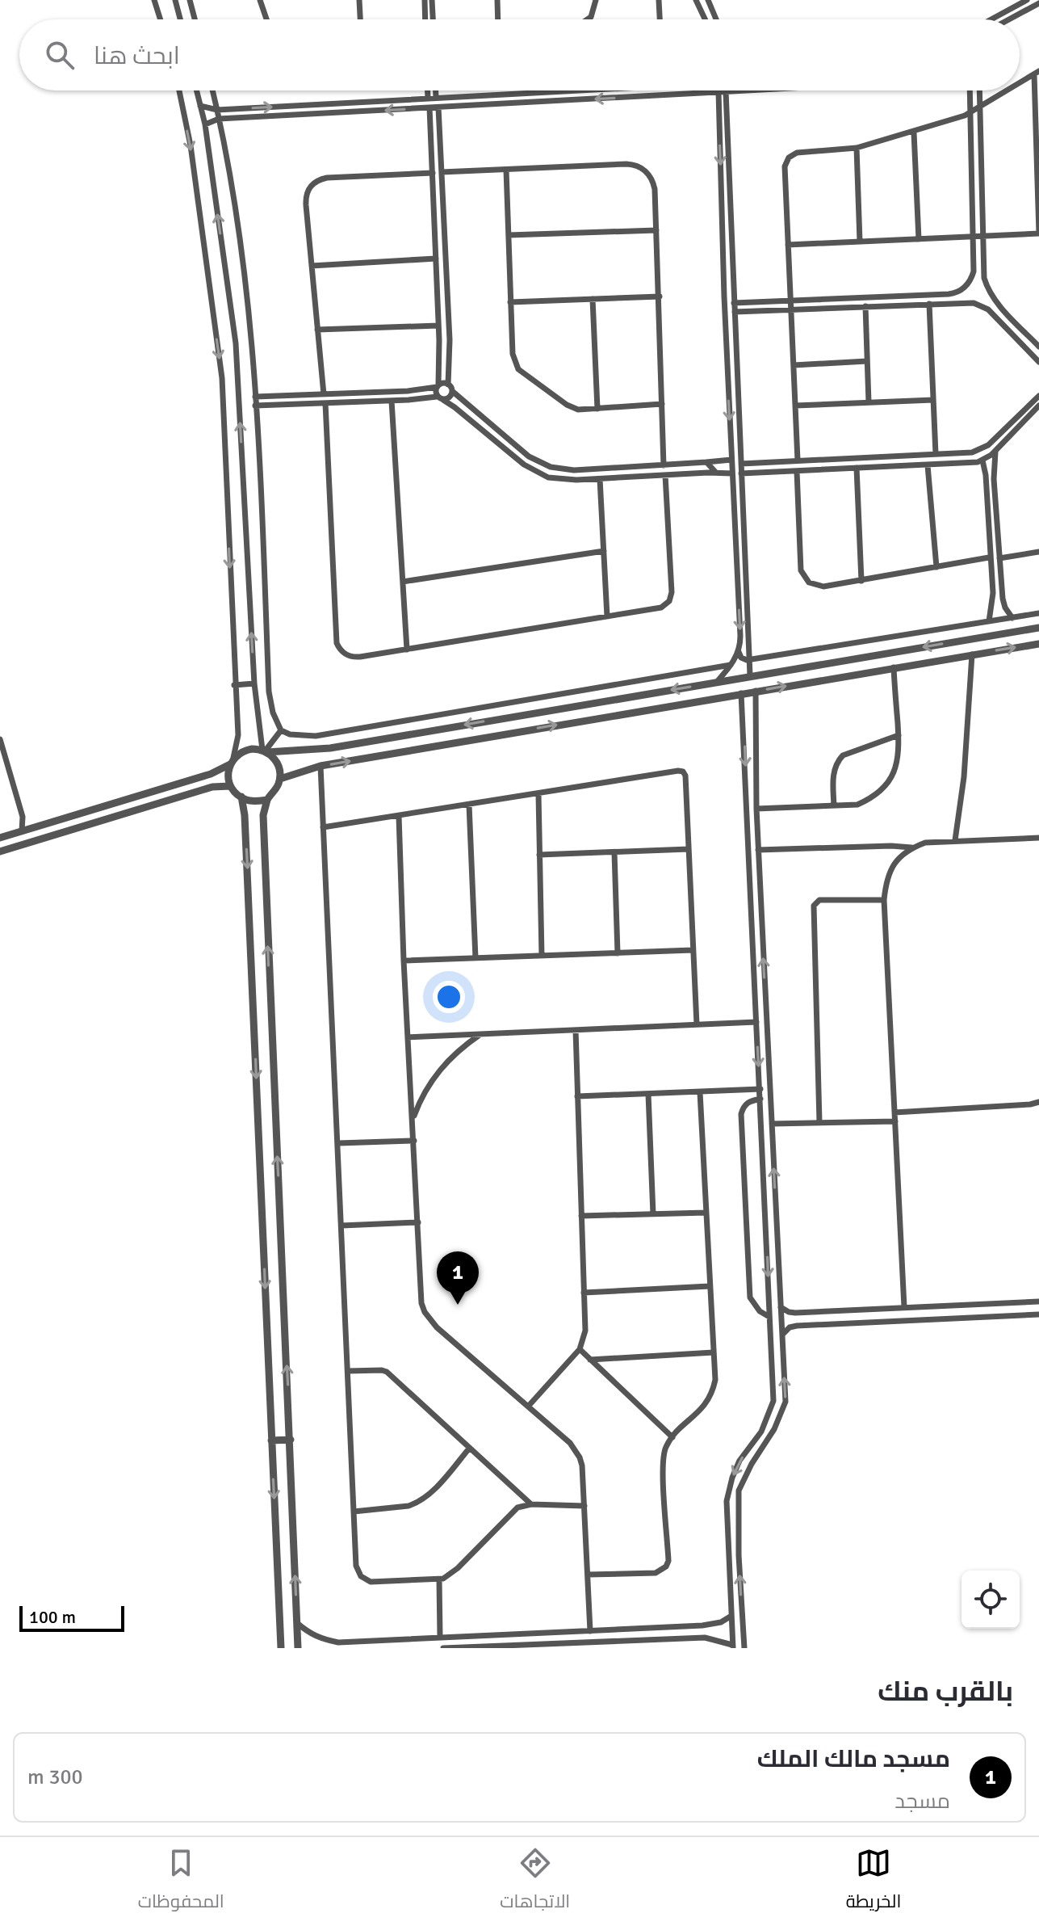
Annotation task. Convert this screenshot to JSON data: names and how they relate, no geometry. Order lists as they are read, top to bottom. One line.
{"scale_bar":"100 m","page":{"search":"ابحث هنا","pins":"1","scale":"100 m","heading":"بالقرب منك","list":[{"mark":"1","name":"مسجد مالك الملك","note":"مسجد","value":"300 m"}],"nav":["الخريطة","الاتجاهات","المحفوظات"]}}
